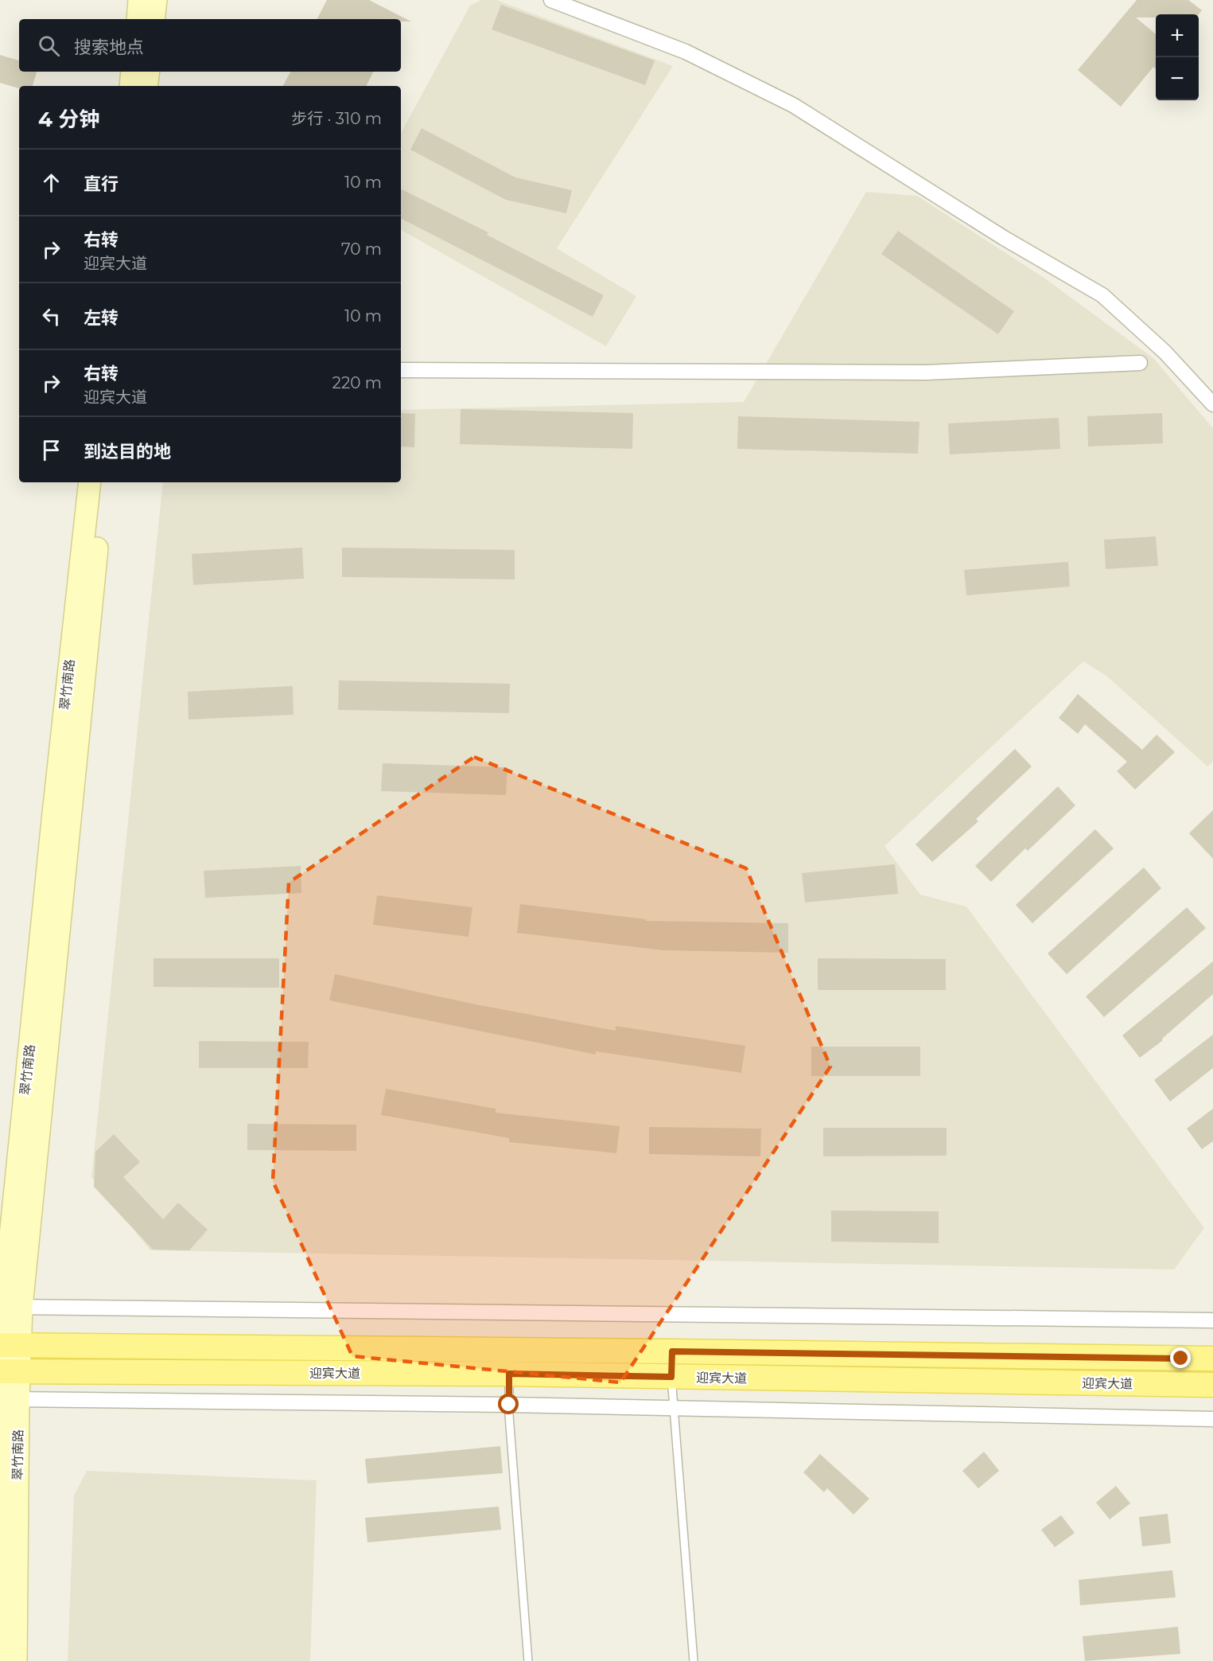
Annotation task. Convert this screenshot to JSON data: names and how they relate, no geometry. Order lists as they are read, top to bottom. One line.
{"streets":{"main road":["翠竹南路","迎宾大道"]},"crossings":[["翠竹南路","迎宾大道"]],"page":{"map_buttons":["+","−"],"search":"搜索地点","heading":["4 分钟","步行 · 310 m"],"list":[["直行","10 m"],["右转","迎宾大道","70 m"],["左转","10 m"],["右转","迎宾大道","220 m"],"到达目的地"]}}
